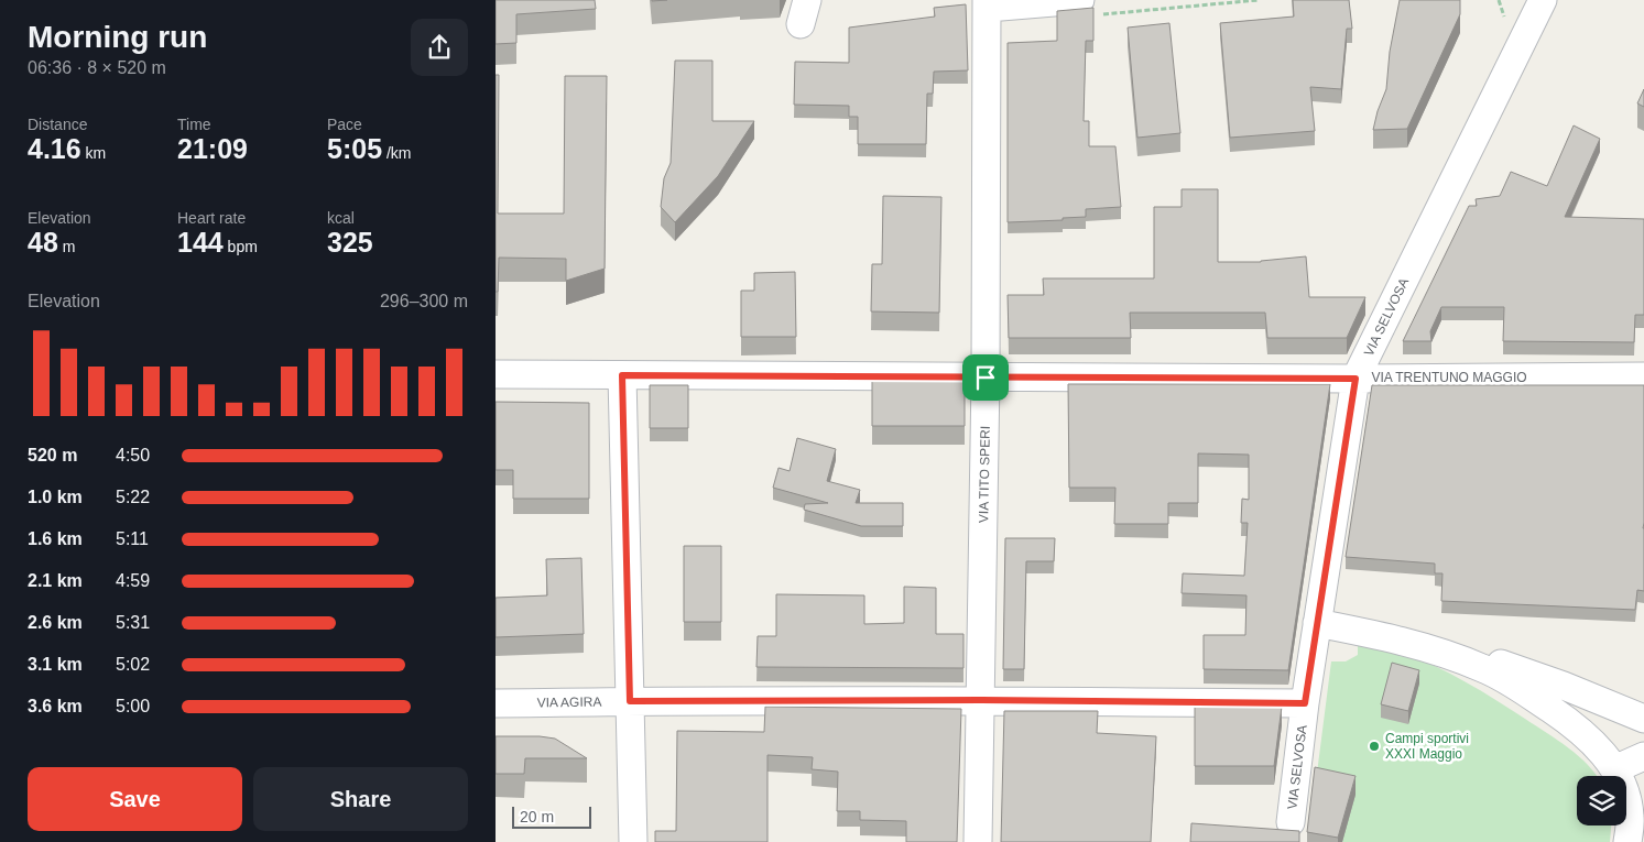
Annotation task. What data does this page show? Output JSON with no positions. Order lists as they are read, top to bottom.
{
  "streets": {
    "street": [
      "VIA SELVOSA",
      "VIA TRENTUNO MAGGIO",
      "VIA TITO SPERI",
      "VIA AGIRA"
    ]
  },
  "crossings": [
    ["VIA SELVOSA", "VIA TRENTUNO MAGGIO"],
    ["VIA SELVOSA", "VIA AGIRA"],
    ["VIA TRENTUNO MAGGIO", "VIA TITO SPERI"],
    ["VIA TITO SPERI", "VIA AGIRA"]
  ],
  "places": ["Campi sportivi XXXI Maggio"],
  "scale_bar": "20 m",
  "page": {
    "heading": ["Morning run", "06:36 · 8 × 520 m"],
    "stats": [
      ["Distance", "4.16 km"],
      ["Time", "21:09"],
      ["Pace", "5:05 /km"],
      ["Elevation", "48 m"],
      ["Heart rate", "144 bpm"],
      ["kcal", "325"]
    ],
    "chart": ["Elevation", "296–300 m"],
    "list": [
      {
        "name": "520 m",
        "note": "4:50"
      },
      {
        "name": "1.0 km",
        "note": "5:22"
      },
      {
        "name": "1.6 km",
        "note": "5:11"
      },
      {
        "name": "2.1 km",
        "note": "4:59"
      },
      {
        "name": "2.6 km",
        "note": "5:31"
      },
      {
        "name": "3.1 km",
        "note": "5:02"
      },
      {
        "name": "3.6 km",
        "note": "5:00"
      }
    ],
    "buttons": ["Save", "Share"],
    "scale": "20 m"
  }
}
